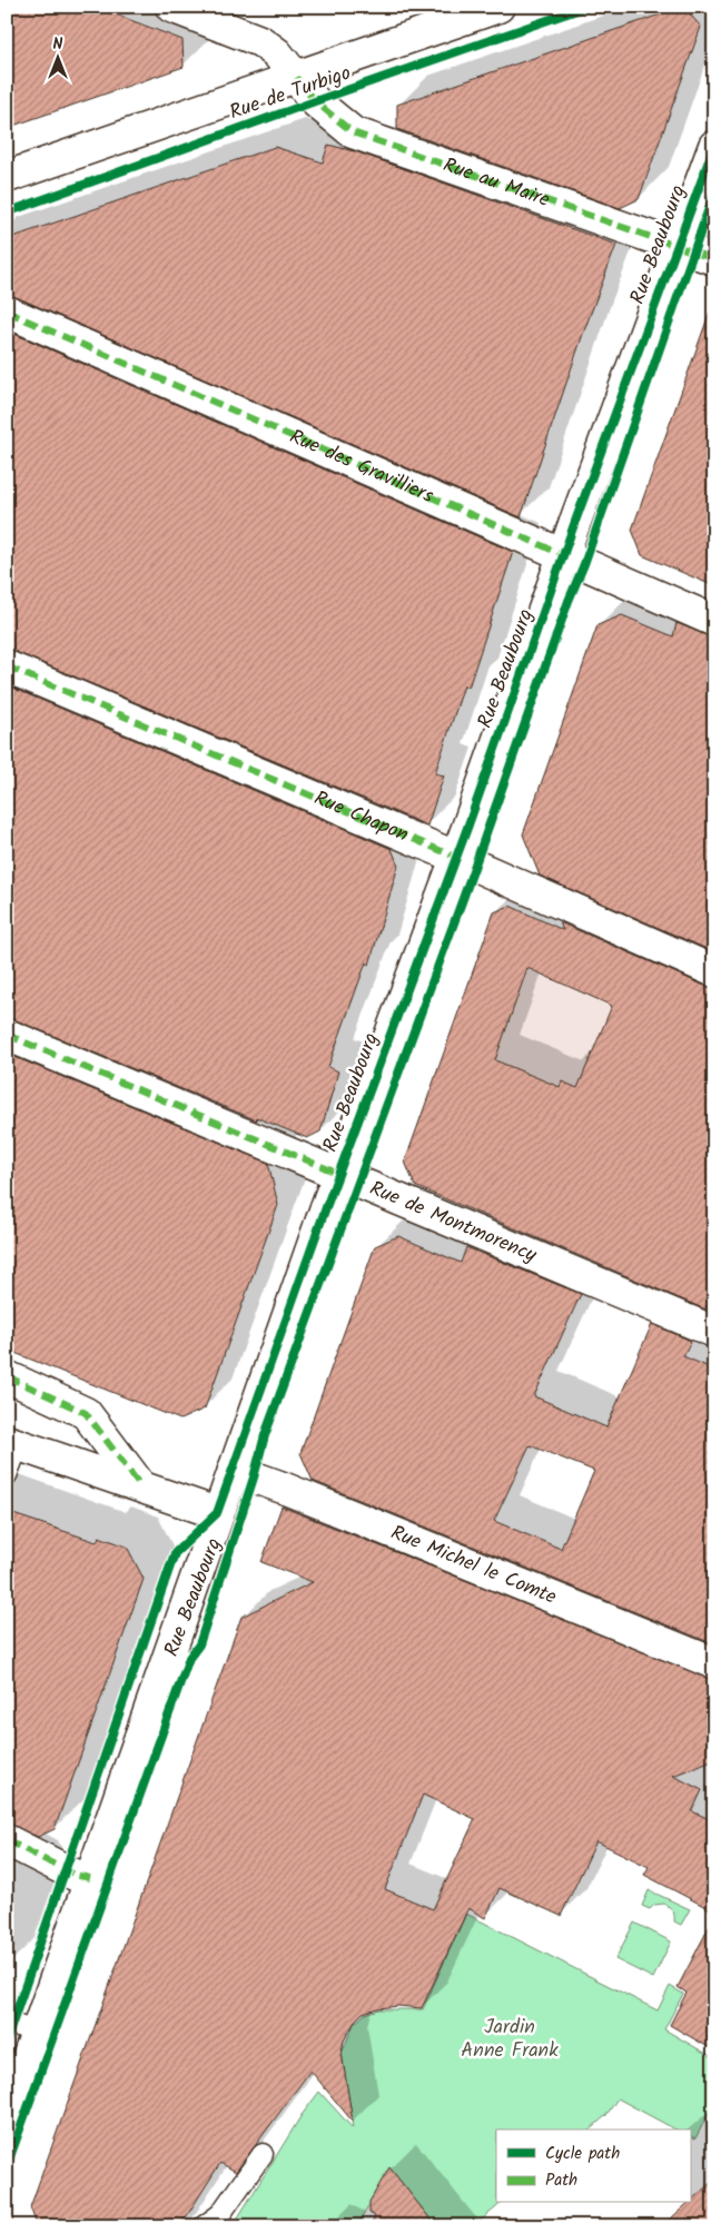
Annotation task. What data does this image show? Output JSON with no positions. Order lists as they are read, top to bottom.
{
  "streets": {
    "street": [
      "Rue de Turbigo",
      "Rue au Maire",
      "Rue Beaubourg",
      "Rue des Gravilliers",
      "Rue Chapon",
      "Rue de Montmorency",
      "Rue Michel le Comte"
    ]
  },
  "crossings": [
    ["Rue de Turbigo", "Rue au Maire"],
    ["Rue au Maire", "Rue Beaubourg"],
    ["Rue Beaubourg", "Rue des Gravilliers"],
    ["Rue Beaubourg", "Rue Chapon"],
    ["Rue Beaubourg", "Rue de Montmorency"],
    ["Rue Beaubourg", "Rue Michel le Comte"]
  ],
  "parks": ["Jardin Anne Frank"],
  "legend": ["Cycle path", "Path"],
  "north": "top"
}
